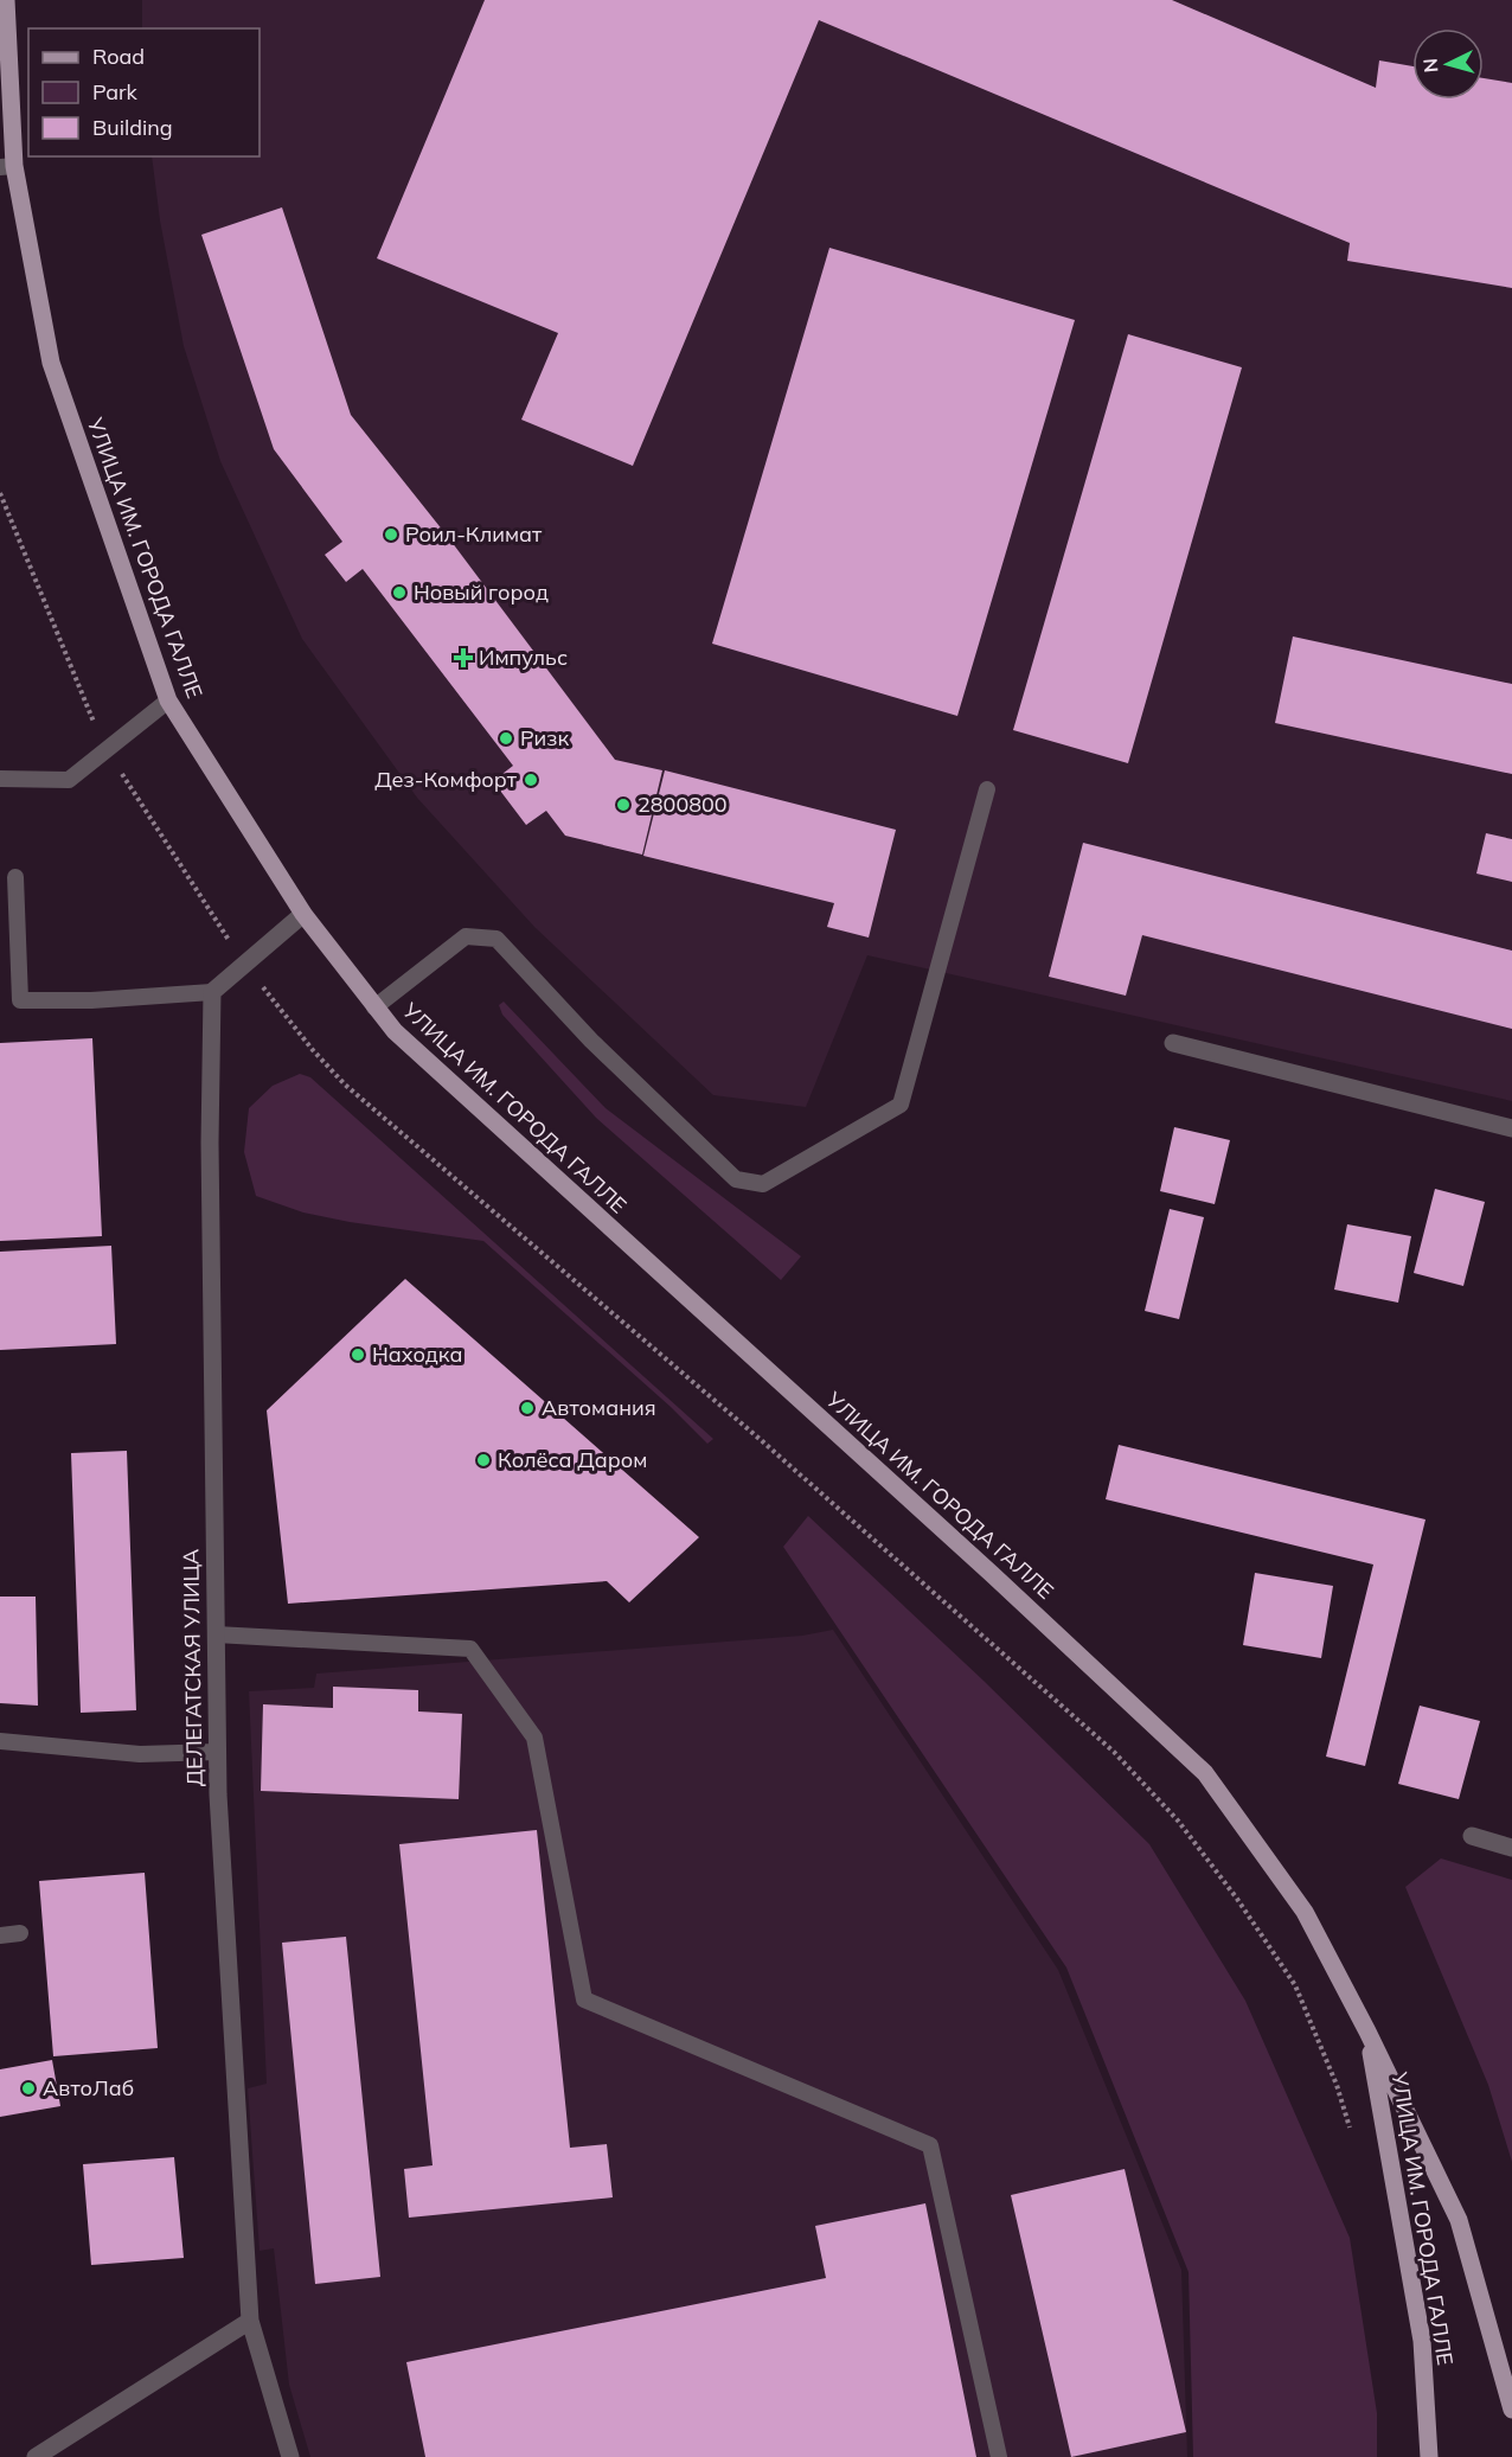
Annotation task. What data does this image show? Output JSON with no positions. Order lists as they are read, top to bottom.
{
  "streets": {
    "main road": ["УЛИЦА ИМ. ГОРОДА ГАЛЛЕ"],
    "street": ["ДЕЛЕГАТСКАЯ УЛИЦА"]
  },
  "places": {
    "other": [
      "Роил-Климат",
      "Новый город",
      "Ризк",
      "Дез‑Комфорт",
      "2800800",
      "Находка",
      "Автомания",
      "Колёса Даром",
      "АвтоЛаб"
    ],
    "health": ["Импульс"]
  },
  "legend": ["Road", "Park", "Building"],
  "north": "left"
}
